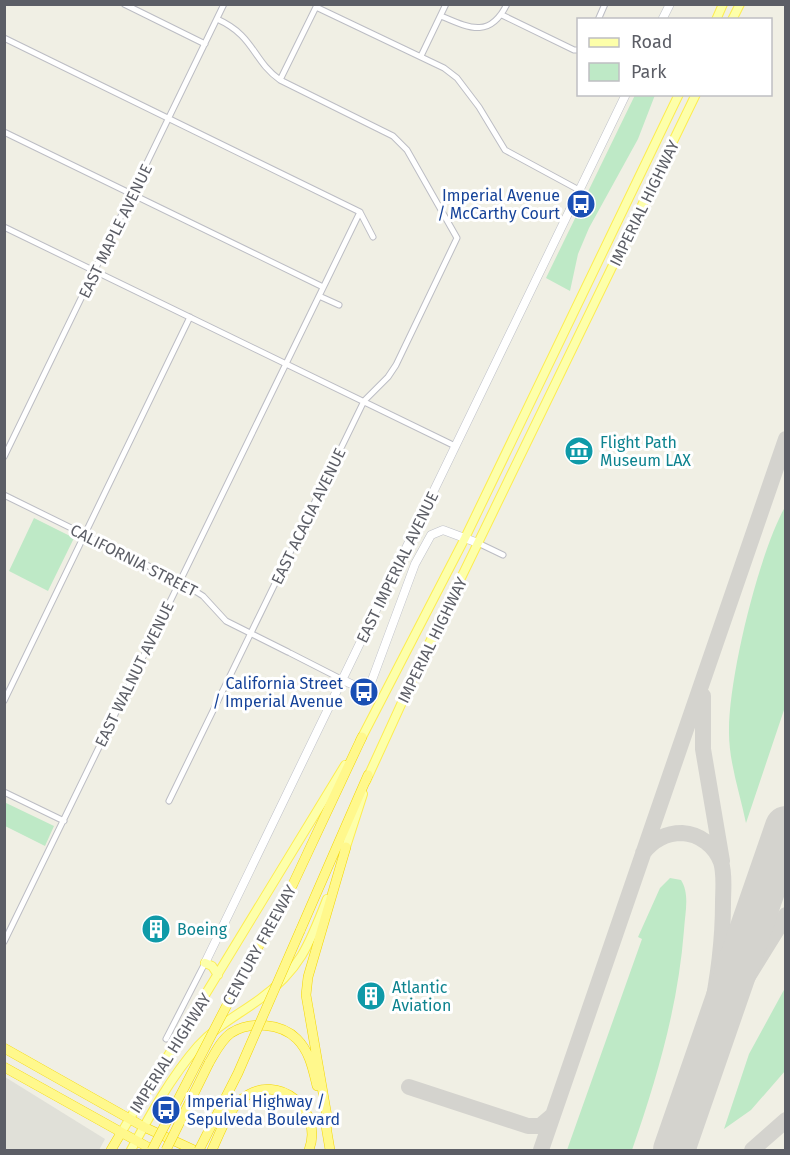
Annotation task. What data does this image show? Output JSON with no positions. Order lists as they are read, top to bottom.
{
  "streets": {
    "highway": ["IMPERIAL HIGHWAY", "CENTURY FREEWAY"],
    "street": [
      "EAST MAPLE AVENUE",
      "EAST ACACIA AVENUE",
      "CALIFORNIA STREET",
      "EAST IMPERIAL AVENUE",
      "EAST WALNUT AVENUE"
    ]
  },
  "crossings": [
    ["IMPERIAL HIGHWAY", "CALIFORNIA STREET"],
    ["IMPERIAL HIGHWAY", "CENTURY FREEWAY"],
    ["EAST ACACIA AVENUE", "CALIFORNIA STREET"],
    ["CALIFORNIA STREET", "EAST IMPERIAL AVENUE"],
    ["CALIFORNIA STREET", "EAST WALNUT AVENUE"]
  ],
  "places": {
    "bus stop": ["Imperial Avenue / McCarthy Court", "California Street / Imperial Avenue", "Imperial Highway / Sepulveda Boulevard"],
    "museum": ["Flight Path Museum LAX"],
    "building": ["Boeing", "Atlantic Aviation"]
  },
  "legend": ["Road", "Park"]
}
